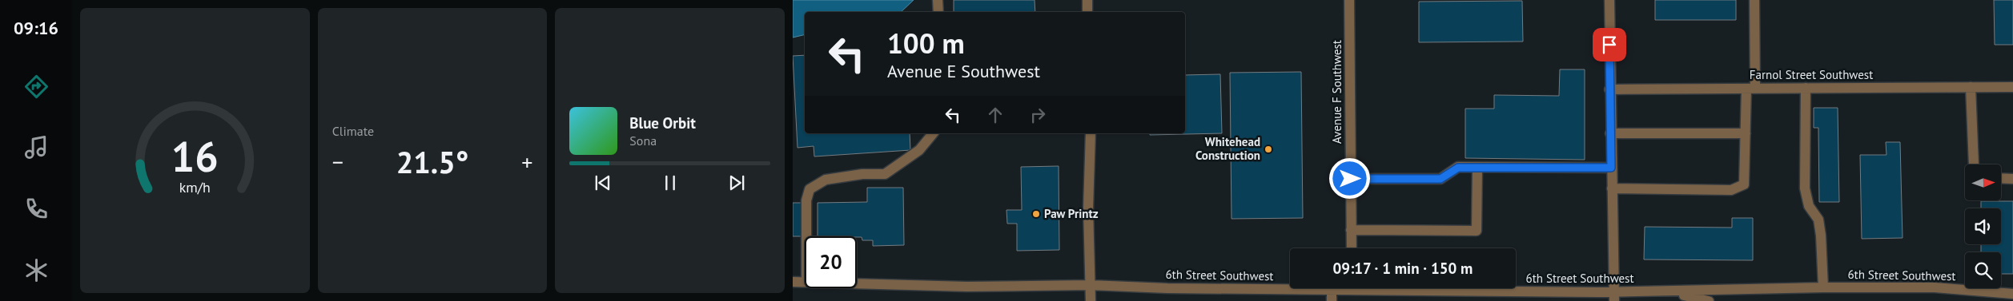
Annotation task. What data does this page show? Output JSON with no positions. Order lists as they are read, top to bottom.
{
  "streets": {
    "street": ["Farnol Street Southwest", "Avenue F Southwest", "6th Street Southwest"]
  },
  "places": ["Whitehead Construction", "Paw Printz"],
  "north": "right",
  "page": {
    "tabs": "09:16",
    "tile": "Climate",
    "turn": ["100 m", "Avenue E Southwest"],
    "song": ["Blue Orbit", "Sona"],
    "heat": ["−", "21.5°", "+"],
    "limit": "20",
    "trip": "09:17 · 1 min · 150 m",
    "gauge": ["16", "km/h"]
  }
}
